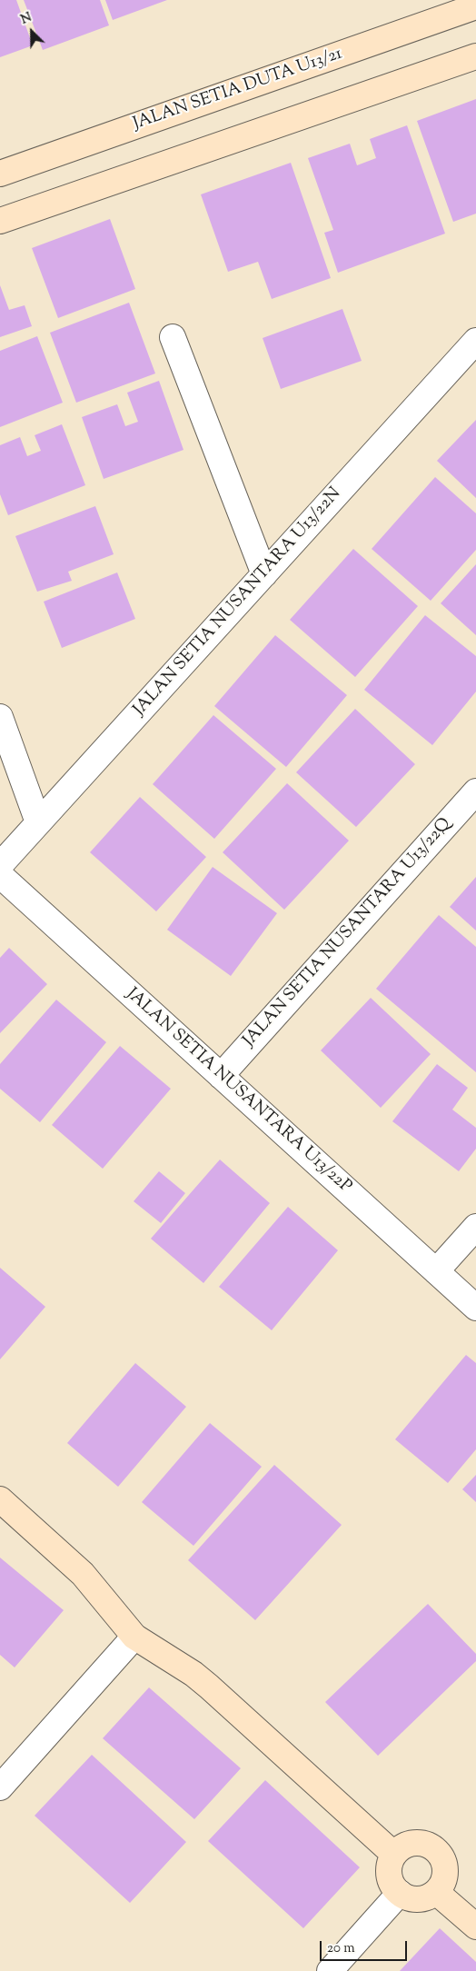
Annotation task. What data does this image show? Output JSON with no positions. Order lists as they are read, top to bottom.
{
  "streets": {
    "main road": ["JALAN SETIA DUTA U13/21"],
    "street": ["JALAN SETIA NUSANTARA U13/22N", "JALAN SETIA NUSANTARA U13/22Q", "JALAN SETIA NUSANTARA U13/22P"]
  },
  "crossings": [
    ["JALAN SETIA NUSANTARA U13/22Q", "JALAN SETIA NUSANTARA U13/22P"]
  ],
  "scale_bar": "20 m",
  "north": "top left"
}
